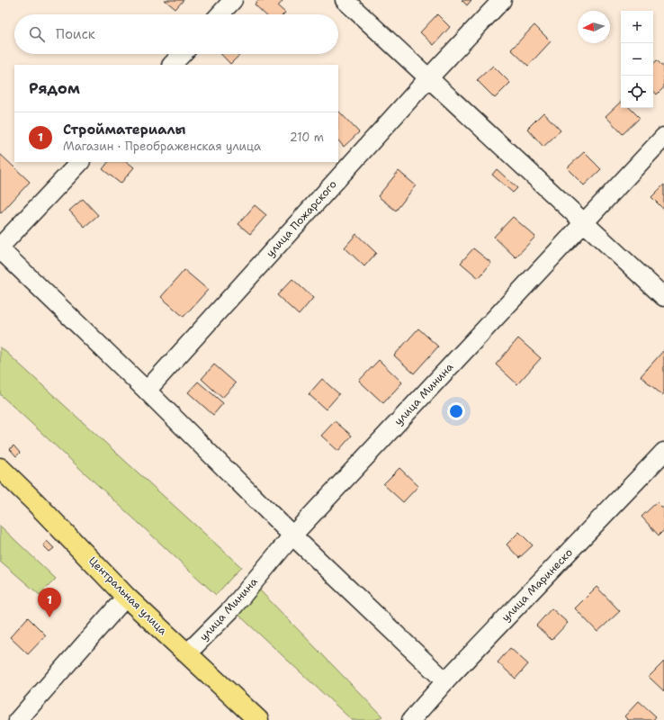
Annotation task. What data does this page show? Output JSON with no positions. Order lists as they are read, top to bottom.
{
  "streets": {
    "main road": ["Центральная улица"],
    "street": ["улица Пожарского", "улица Минина", "улица Маринеско"]
  },
  "crossings": [
    ["улица Минина", "Центральная улица"]
  ],
  "north": "left",
  "page": {
    "map_buttons": ["+", "−"],
    "search": "Поиск",
    "heading": "Рядом",
    "list": [
      {
        "mark": "1",
        "name": "Стройматериалы",
        "note": "Магазин · Преображенская улица",
        "value": "210 m"
      }
    ],
    "pins": "1"
  }
}
